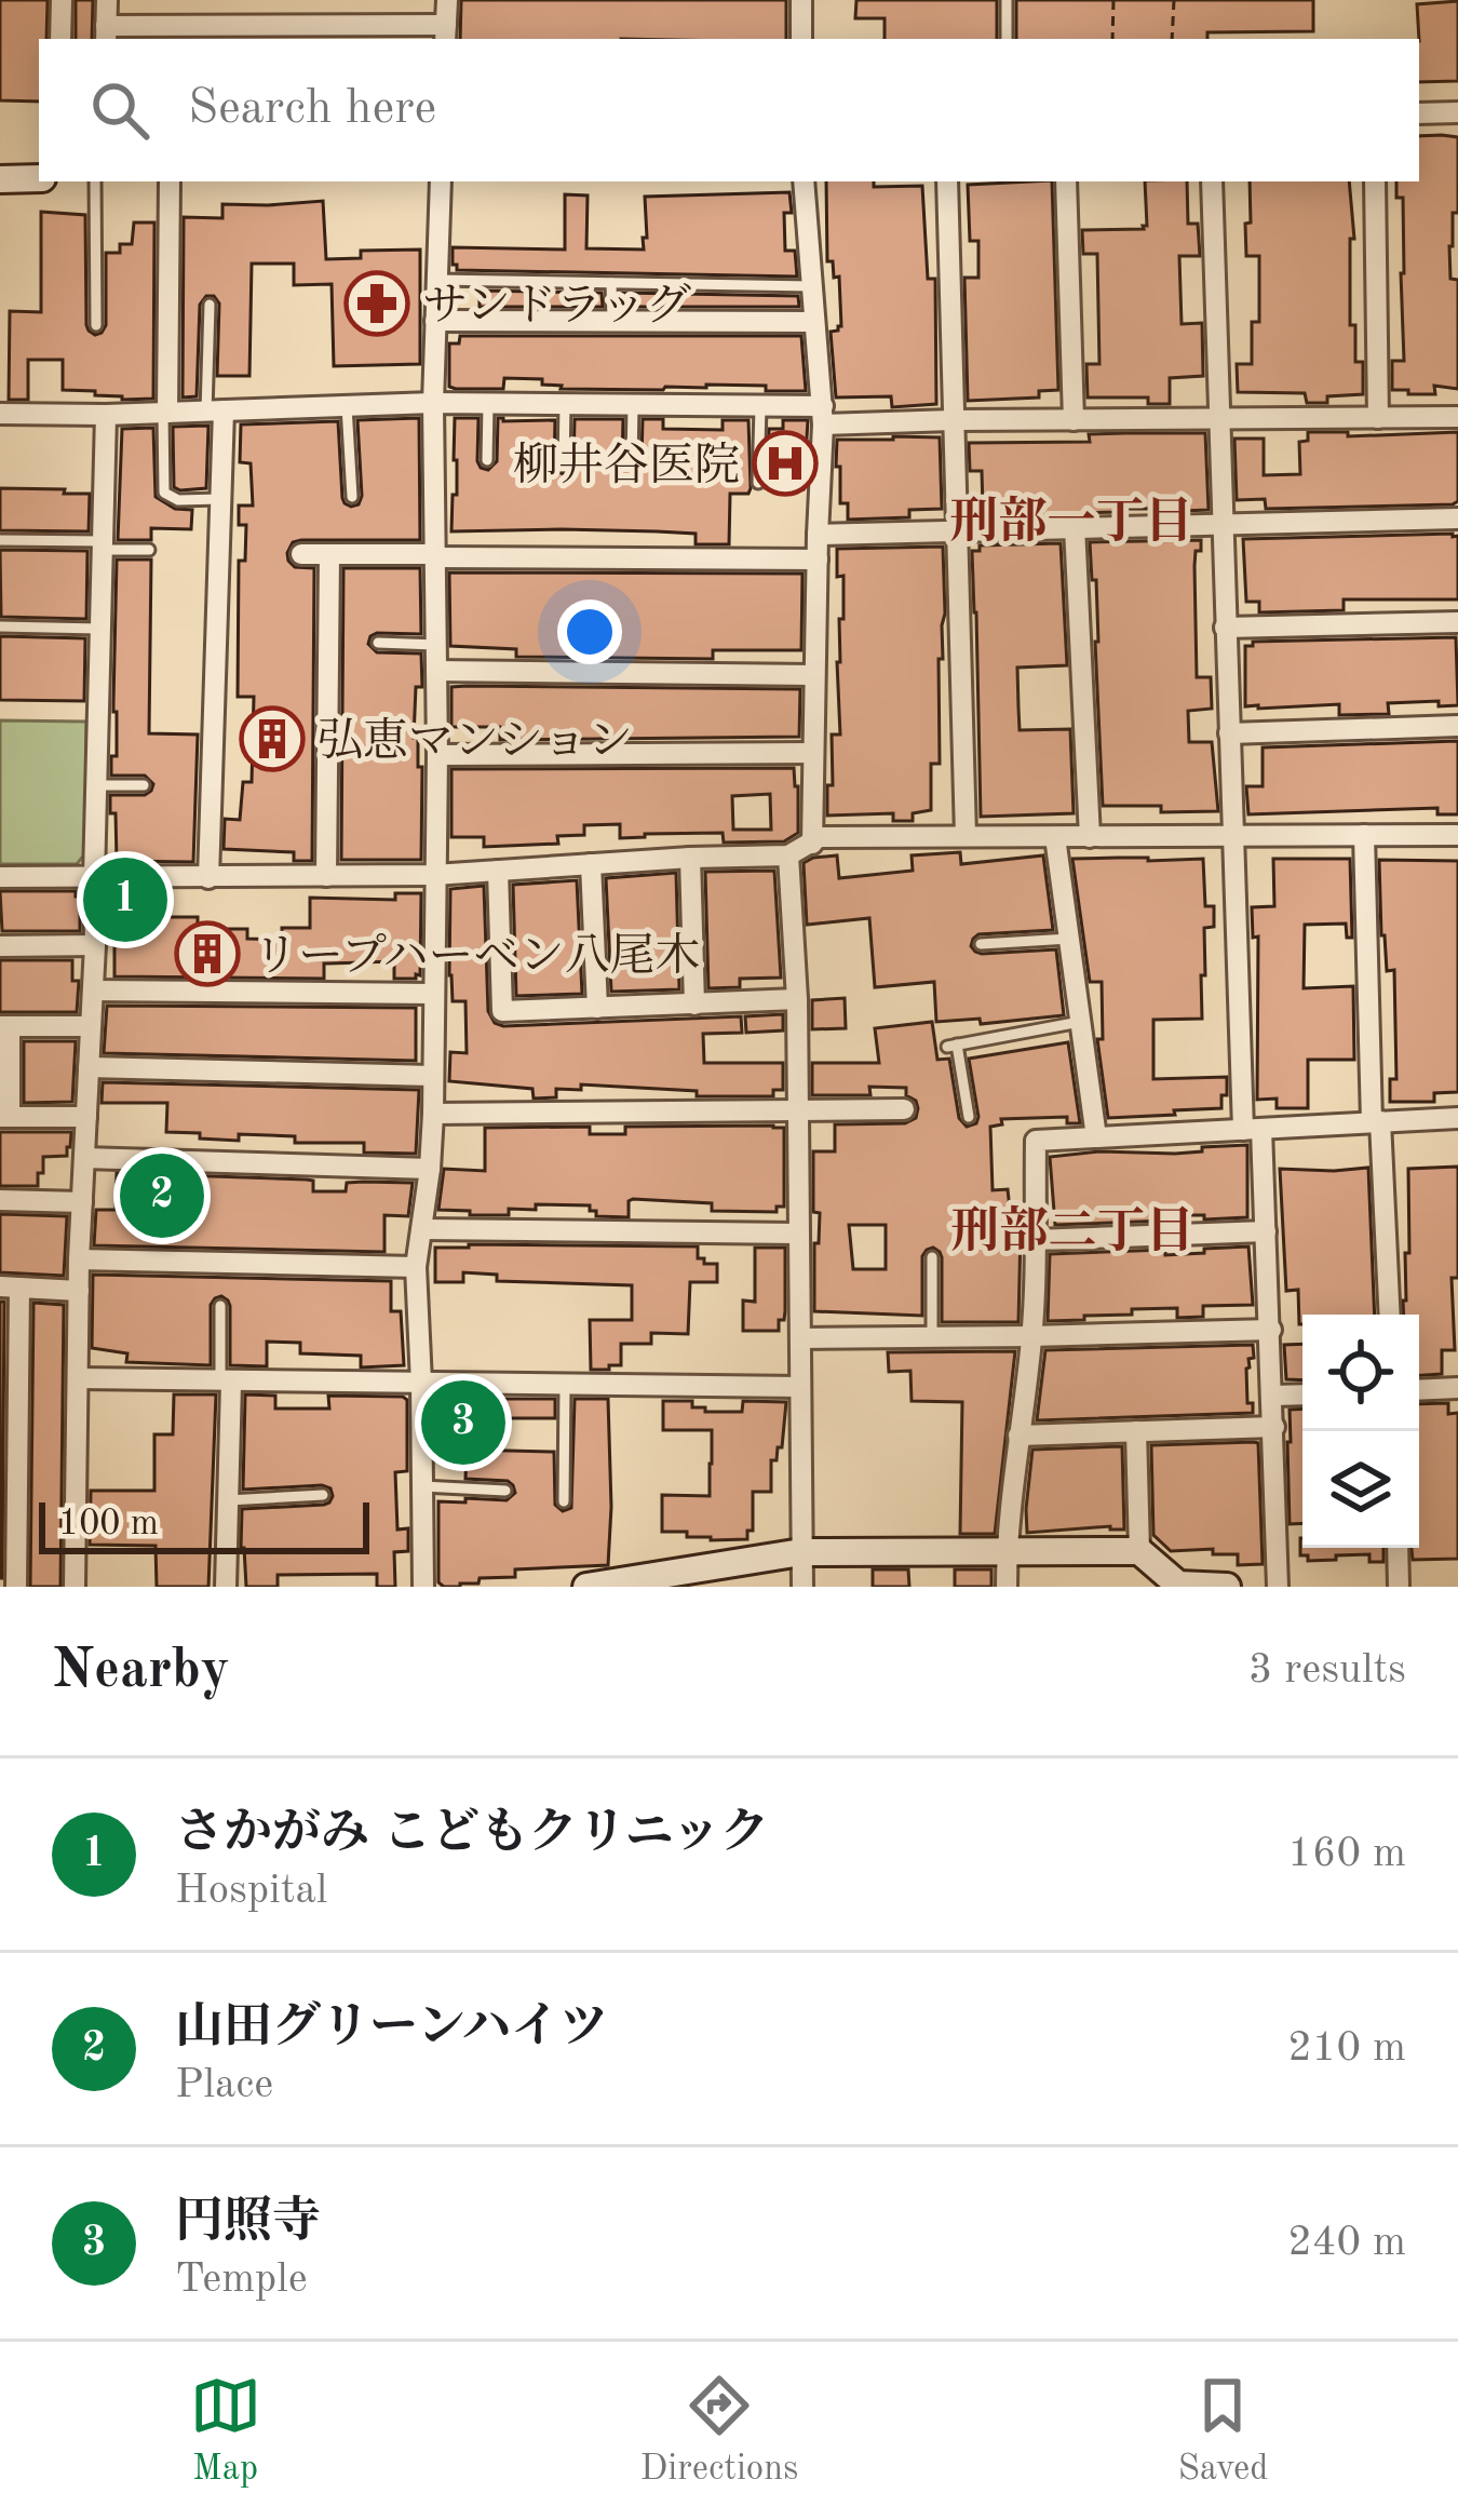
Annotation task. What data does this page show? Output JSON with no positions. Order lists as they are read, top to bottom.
{
  "districts": ["刑部一丁目", "刑部二丁目"],
  "places": {
    "pharmacy": ["サンドラッグ"],
    "hospital": ["柳井谷医院"],
    "building": ["弘恵マンション", "リープハーベン八尾木"]
  },
  "scale_bar": "100 m",
  "page": {
    "search": "Search here",
    "pins": ["1", "2", "3"],
    "scale": "100 m",
    "heading": ["Nearby", "3 results"],
    "list": [
      {
        "mark": "1",
        "name": "さかがみ こどもクリニック",
        "note": "Hospital",
        "value": "160 m"
      },
      {
        "mark": "2",
        "name": "山田グリーンハイツ",
        "note": "Place",
        "value": "210 m"
      },
      {
        "mark": "3",
        "name": "円照寺",
        "note": "Temple",
        "value": "240 m"
      }
    ],
    "nav": ["Map", "Directions", "Saved"]
  }
}
